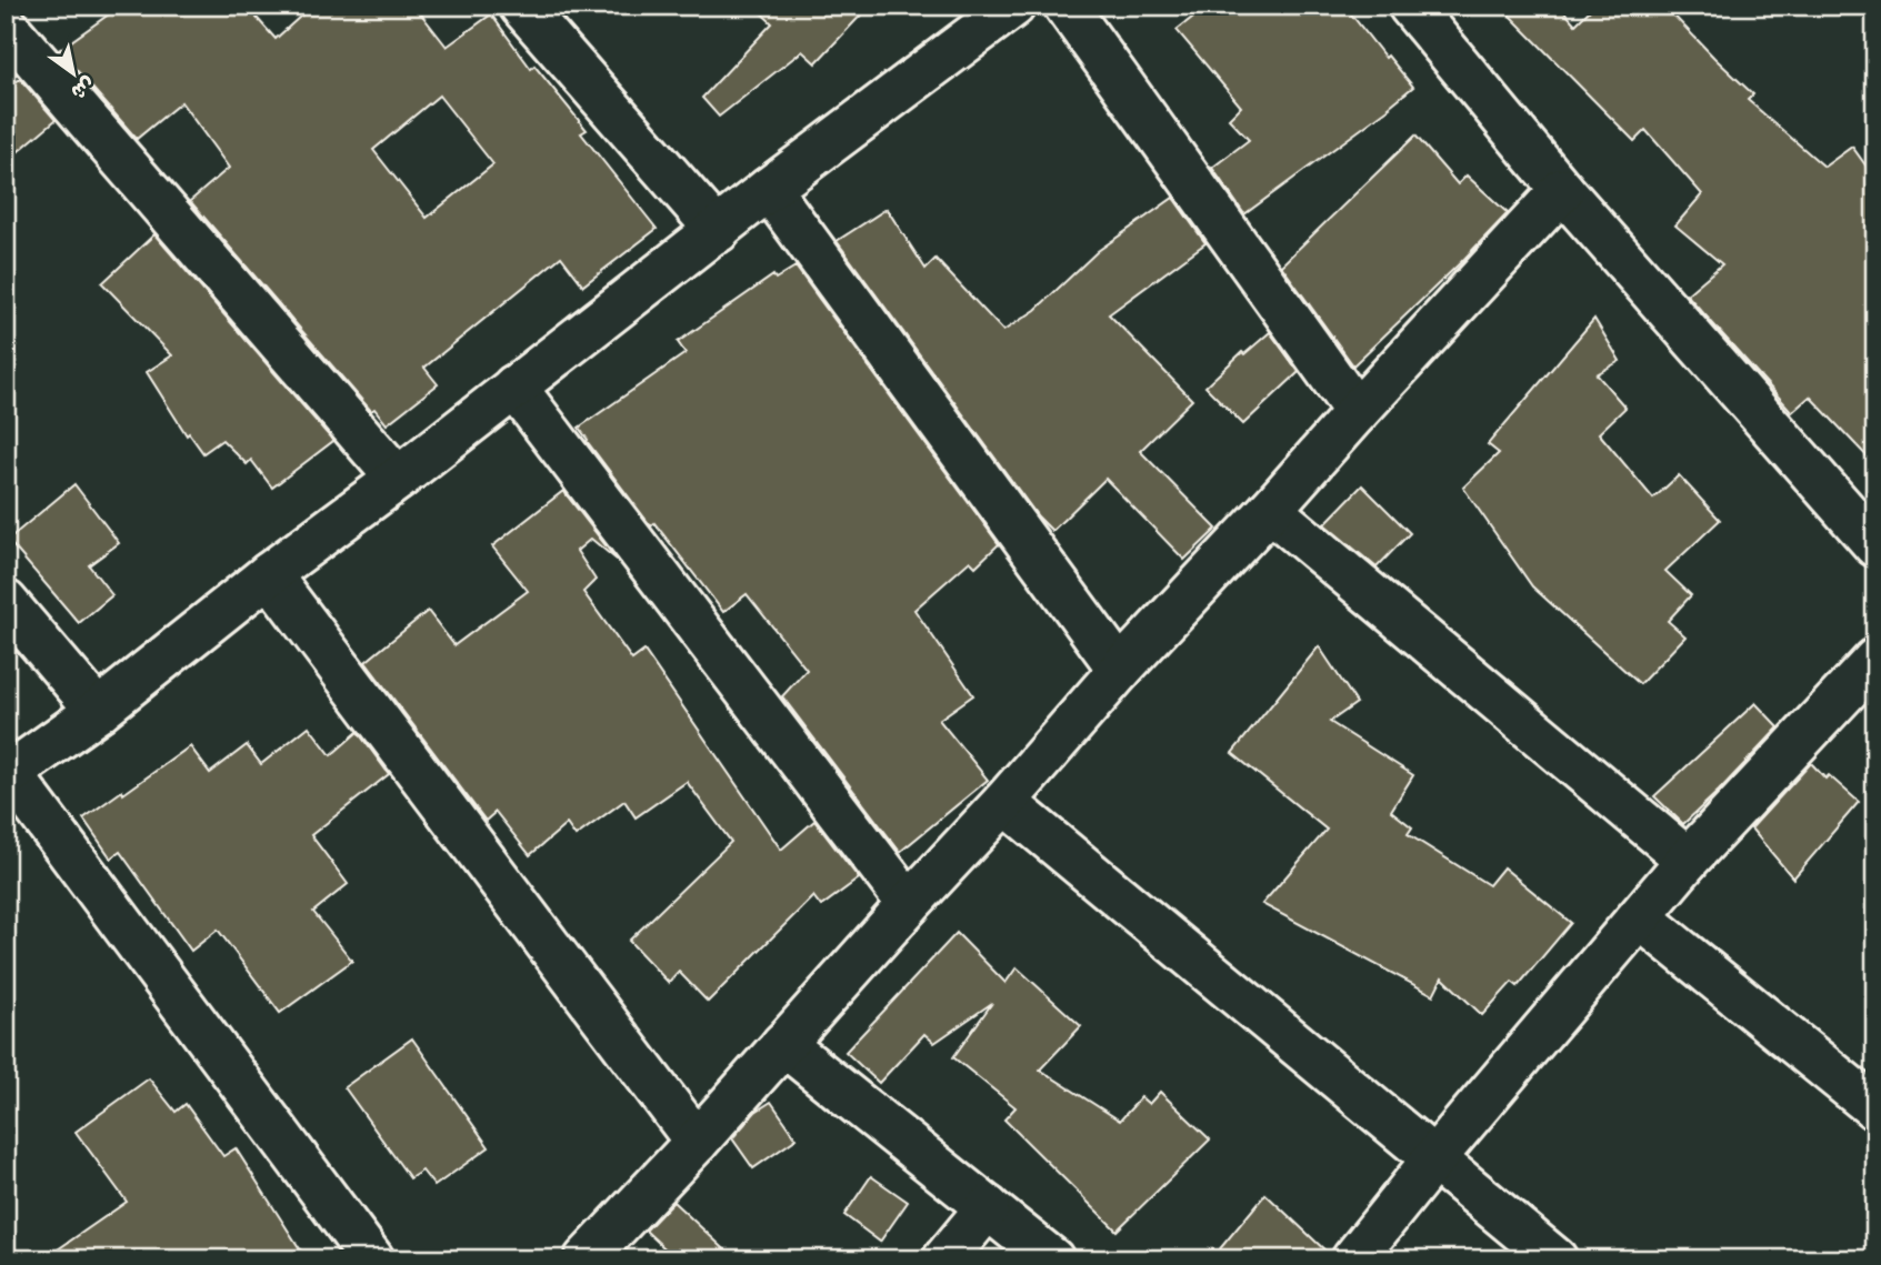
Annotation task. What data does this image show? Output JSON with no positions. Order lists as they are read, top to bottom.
{
  "north": "bottom right"
}
